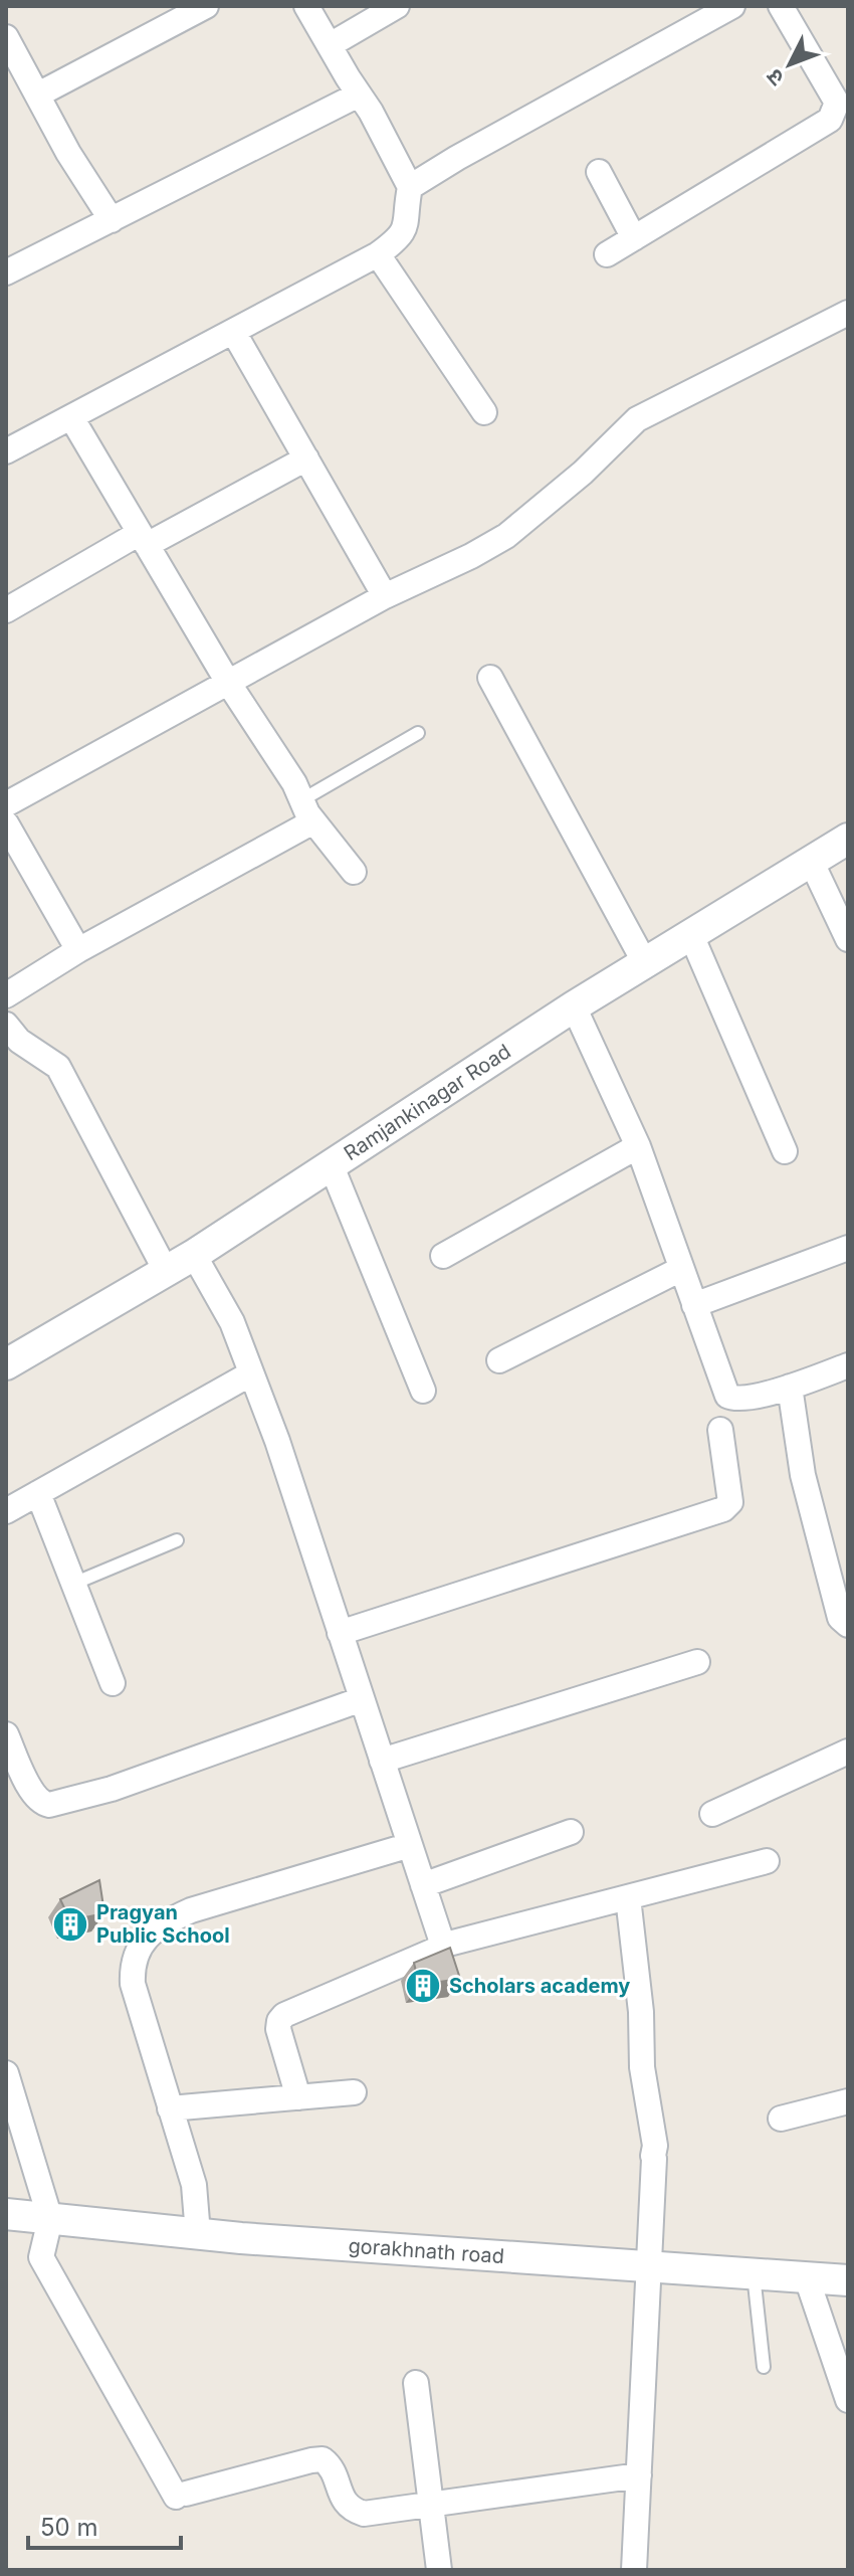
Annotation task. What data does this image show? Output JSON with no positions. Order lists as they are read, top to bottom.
{
  "streets": {
    "street": ["Ramjankinagar Road", "gorakhnath road"]
  },
  "places": {
    "building": ["Pragyan Public School", "Scholars academy"]
  },
  "scale_bar": "50 m",
  "north": "bottom left"
}
